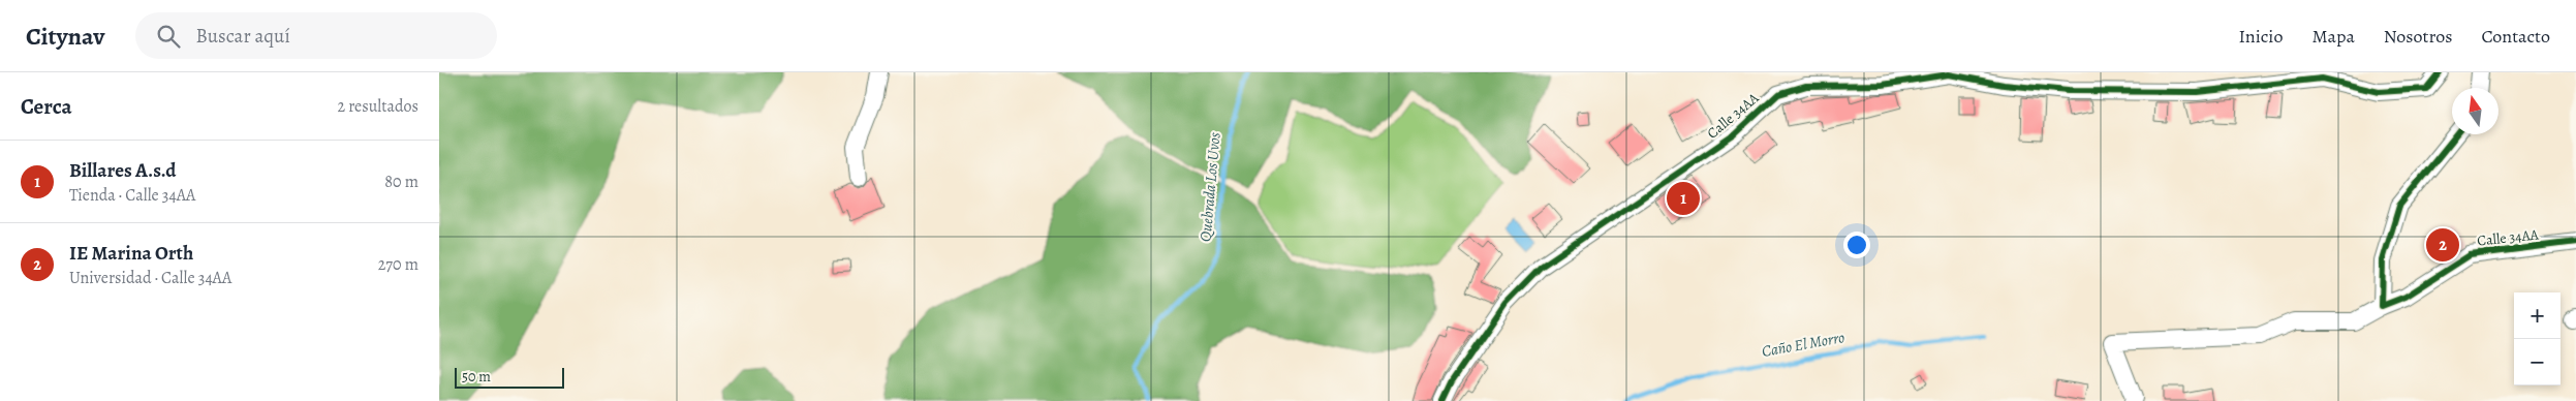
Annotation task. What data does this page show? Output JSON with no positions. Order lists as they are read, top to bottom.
{
  "streets": {
    "street": ["Calle 34AA"]
  },
  "water": ["Quebrada Los Uvos", "Caño El Morro"],
  "scale_bar": "50 m",
  "north": "top",
  "page": {
    "header": "Citynav",
    "search": "Buscar aquí",
    "nav": [
      "Inicio",
      "Mapa",
      "Nosotros",
      "Contacto"
    ],
    "heading": ["Cerca", "2 resultados"],
    "list": [
      {
        "mark": "1",
        "name": "Billares A.s.d",
        "note": "Tienda · Calle 34AA",
        "value": "80 m"
      },
      {
        "mark": "2",
        "name": "IE Marina Orth",
        "note": "Universidad · Calle 34AA",
        "value": "270 m"
      }
    ],
    "pins": ["1", "2"],
    "map_buttons": ["+", "−"],
    "scale": "50 m"
  }
}
